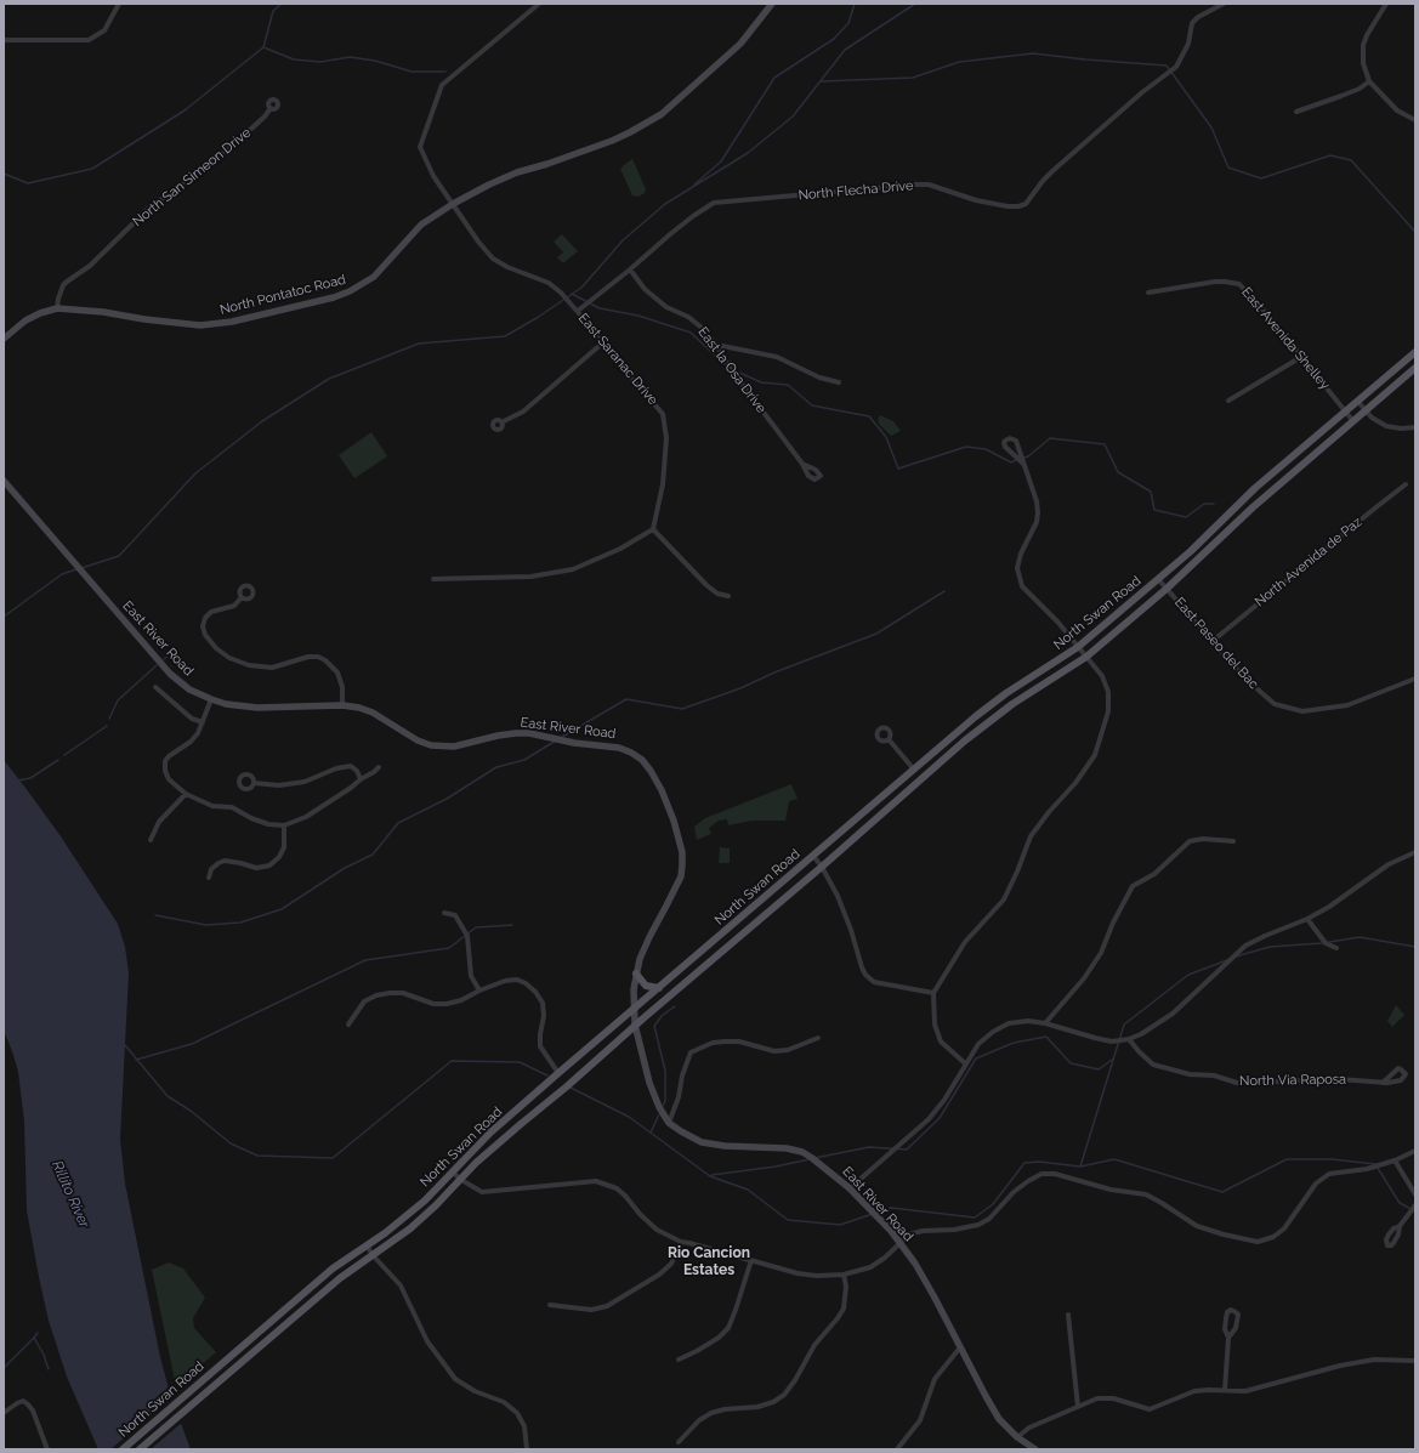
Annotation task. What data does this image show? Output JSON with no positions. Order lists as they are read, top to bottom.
{
  "streets": {
    "main road": ["North Swan Road"],
    "street": [
      "North San Simeon Drive",
      "North Flecha Drive",
      "North Pontatoc Road",
      "East Avenida Shelley",
      "East Saranac Drive",
      "East la Osa Drive",
      "North Avenida de Paz",
      "East River Road",
      "East Paseo del Bac",
      "North Via Raposa"
    ]
  },
  "crossings": [
    ["North San Simeon Drive", "North Pontatoc Road"],
    ["North Flecha Drive", "East Saranac Drive"],
    ["North Flecha Drive", "East la Osa Drive"],
    ["North Pontatoc Road", "East Saranac Drive"],
    ["East Avenida Shelley", "North Swan Road"],
    ["North Avenida de Paz", "East Paseo del Bac"],
    ["North Swan Road", "East River Road"],
    ["North Swan Road", "East Paseo del Bac"]
  ],
  "districts": ["Rio Cancion Estates"],
  "water": ["Rillito River"]
}
